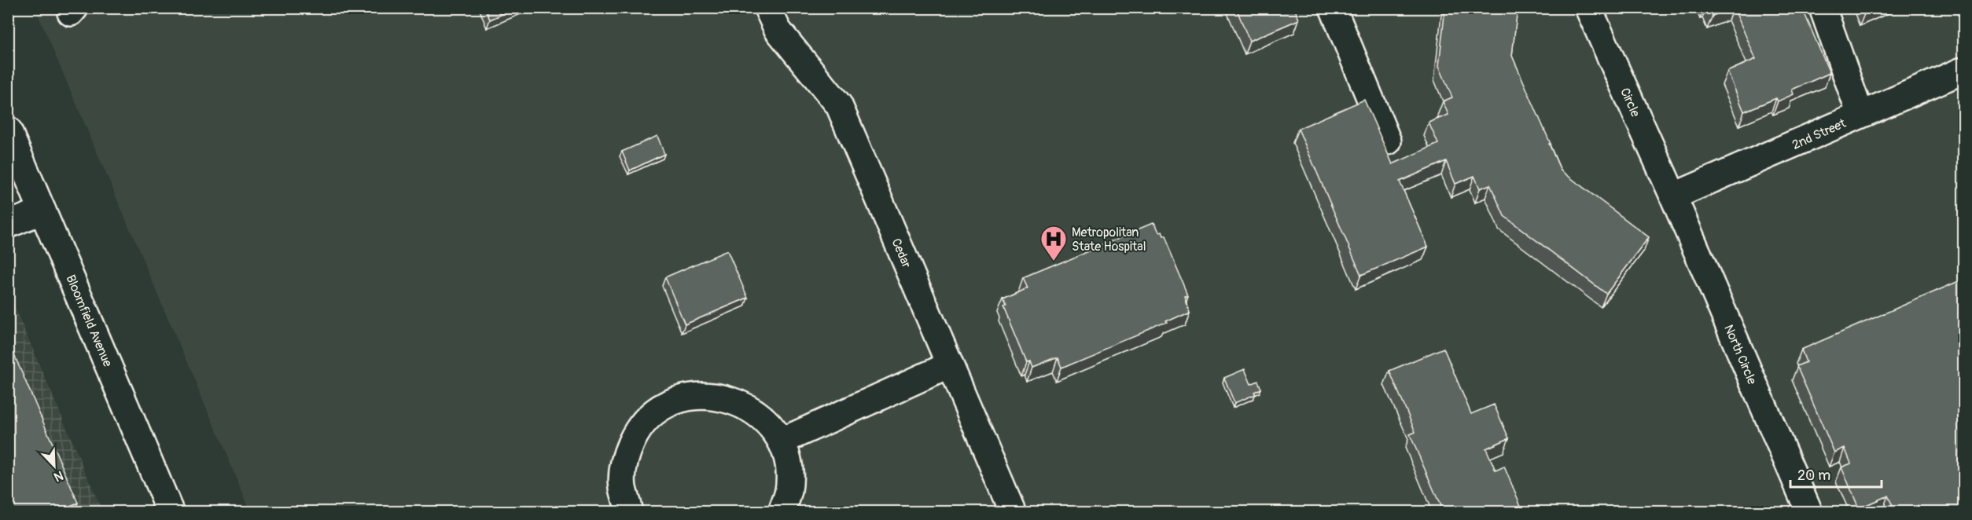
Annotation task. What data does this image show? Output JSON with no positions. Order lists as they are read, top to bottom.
{
  "streets": {
    "street": [
      "Circle",
      "2nd Street",
      "Cedar",
      "Bloomfield Avenue",
      "North Circle"
    ]
  },
  "crossings": [
    ["Circle", "2nd Street"],
    ["Circle", "North Circle"],
    ["2nd Street", "North Circle"]
  ],
  "places": {
    "hospital": ["Metropolitan State Hospital"]
  },
  "scale_bar": "20 m",
  "north": "bottom right"
}
